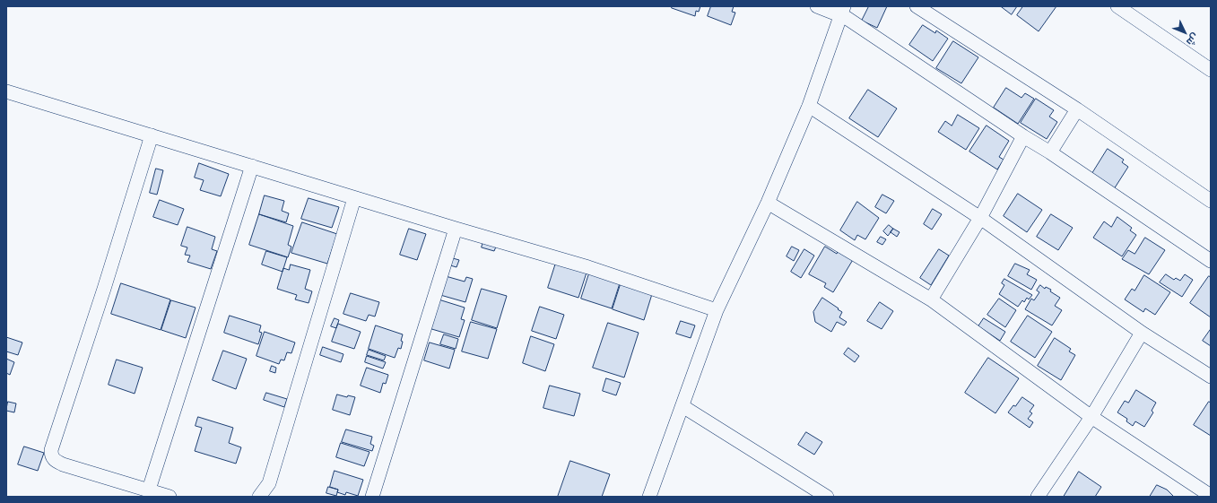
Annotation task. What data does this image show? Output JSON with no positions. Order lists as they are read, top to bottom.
{
  "north": "bottom right"
}
